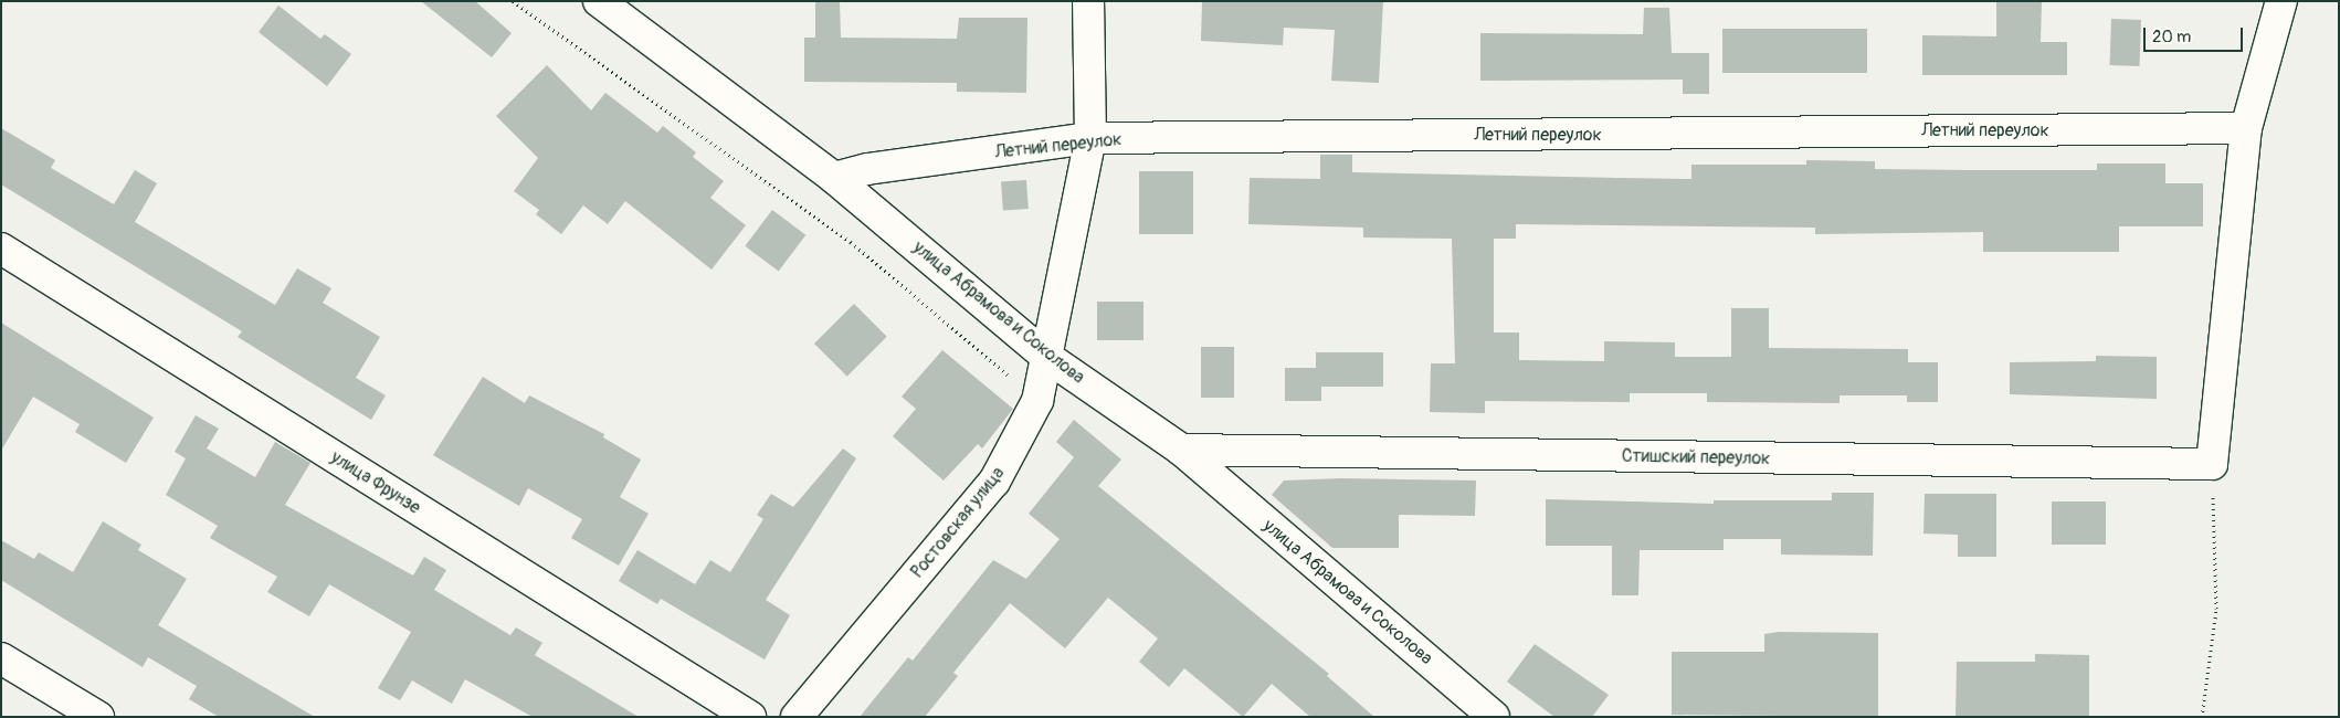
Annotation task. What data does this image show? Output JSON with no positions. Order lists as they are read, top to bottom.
{
  "streets": {
    "street": [
      "Летний переулок",
      "улица Абрамова и Соколова",
      "Стишский переулок",
      "улица Фрунзе",
      "Ростовская улица"
    ]
  },
  "crossings": [
    ["Летний переулок", "улица Абрамова и Соколова"],
    ["Летний переулок", "Ростовская улица"],
    ["улица Абрамова и Соколова", "Стишский переулок"],
    ["улица Абрамова и Соколова", "Ростовская улица"]
  ],
  "scale_bar": "20 m"
}
